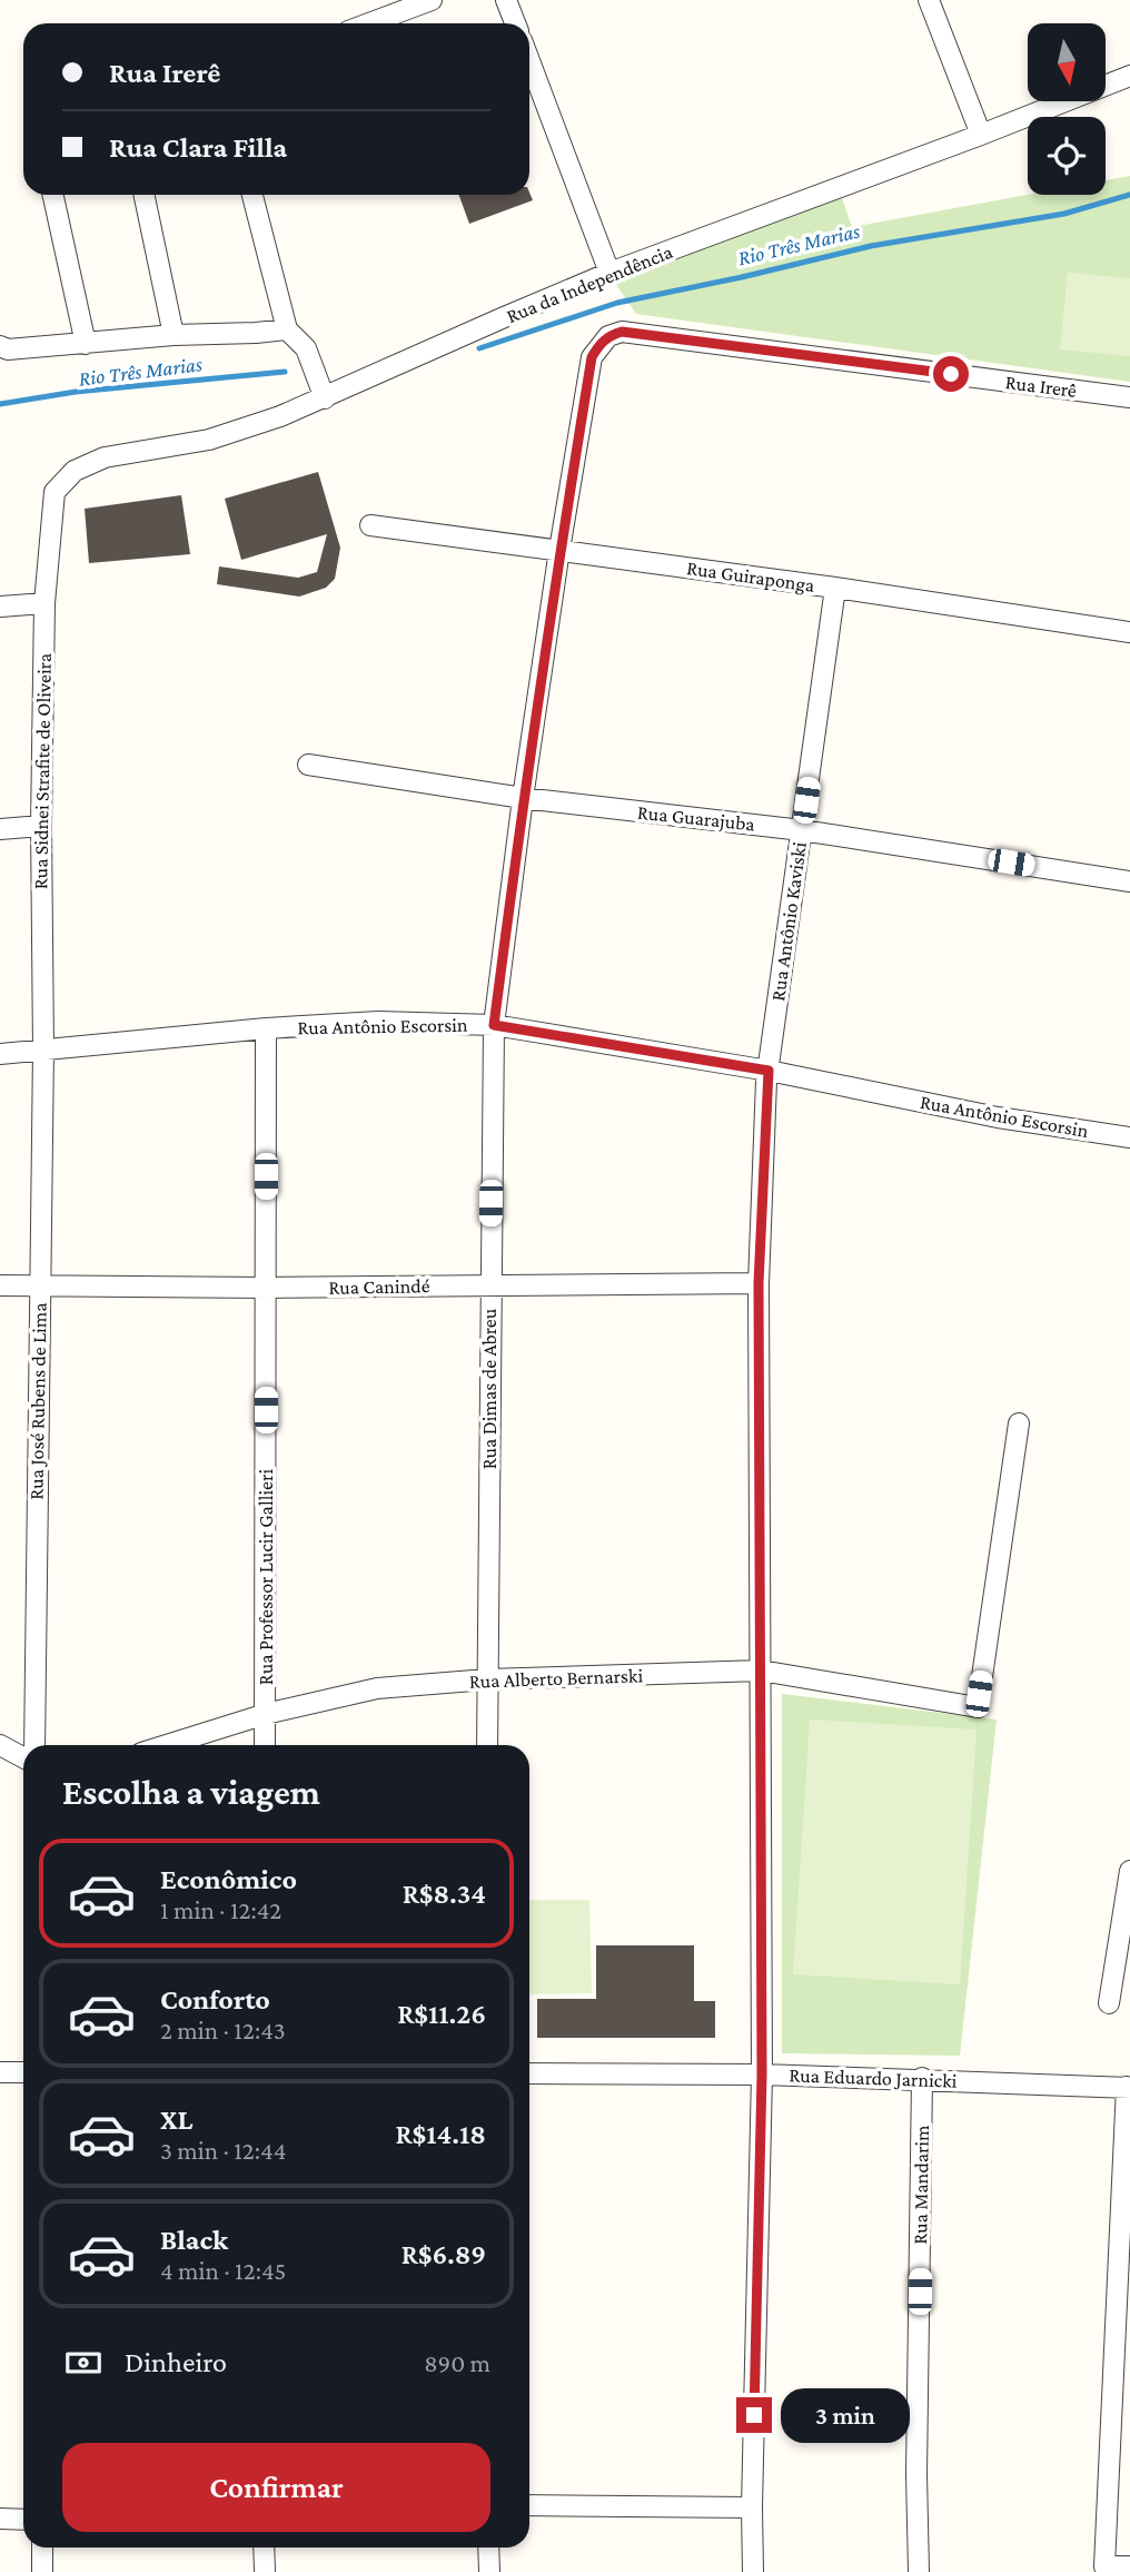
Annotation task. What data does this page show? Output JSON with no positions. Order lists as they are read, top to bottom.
{
  "streets": {
    "street": [
      "Rua da Independência",
      "Rua Irerê",
      "Rua Guiraponga",
      "Rua Sidnei Strafite de Oliveira",
      "Rua Guarajuba",
      "Rua Antônio Kaviski",
      "Rua Antônio Escorsin",
      "Rua Canindé",
      "Rua Dimas de Abreu",
      "Rua José Rubens de Lima",
      "Rua Professor Lucir Gallieri",
      "Rua Alberto Bernarski",
      "Rua Eduardo Jarnicki",
      "Rua Mandarim"
    ]
  },
  "crossings": [
    ["Rua da Independência", "Rua Sidnei Strafite de Oliveira"],
    ["Rua Irerê", "Rua Dimas de Abreu"],
    ["Rua Guiraponga", "Rua Antônio Kaviski"],
    ["Rua Guiraponga", "Rua Dimas de Abreu"],
    ["Rua Sidnei Strafite de Oliveira", "Rua Antônio Escorsin"],
    ["Rua Sidnei Strafite de Oliveira", "Rua José Rubens de Lima"],
    ["Rua Guarajuba", "Rua Antônio Kaviski"],
    ["Rua Guarajuba", "Rua Dimas de Abreu"],
    ["Rua Antônio Kaviski", "Rua Antônio Escorsin"],
    ["Rua Antônio Kaviski", "Rua Canindé"],
    ["Rua Antônio Kaviski", "Rua Alberto Bernarski"],
    ["Rua Antônio Kaviski", "Rua Eduardo Jarnicki"],
    ["Rua Antônio Escorsin", "Rua Dimas de Abreu"],
    ["Rua Antônio Escorsin", "Rua José Rubens de Lima"],
    ["Rua Antônio Escorsin", "Rua Professor Lucir Gallieri"],
    ["Rua Canindé", "Rua Dimas de Abreu"],
    ["Rua Canindé", "Rua José Rubens de Lima"],
    ["Rua Canindé", "Rua Professor Lucir Gallieri"],
    ["Rua Dimas de Abreu", "Rua Alberto Bernarski"],
    ["Rua Professor Lucir Gallieri", "Rua Alberto Bernarski"],
    ["Rua Eduardo Jarnicki", "Rua Mandarim"]
  ],
  "water": ["Rio Três Marias"],
  "north": "bottom",
  "page": {
    "banner": ["Rua Irerê", "Rua Clara Filla"],
    "heading": "Escolha a viagem",
    "list": [
      {
        "name": "Econômico",
        "note": "1 min · 12:42",
        "value": "R$8.34"
      },
      {
        "name": "Conforto",
        "note": "2 min · 12:43",
        "value": "R$11.26"
      },
      {
        "name": "XL",
        "note": "3 min · 12:44",
        "value": "R$14.18"
      },
      {
        "name": "Black",
        "note": "4 min · 12:45",
        "value": "R$6.89"
      }
    ],
    "pay": ["Dinheiro", "890 m"],
    "bubble": "3 min",
    "buttons": "Confirmar"
  }
}
